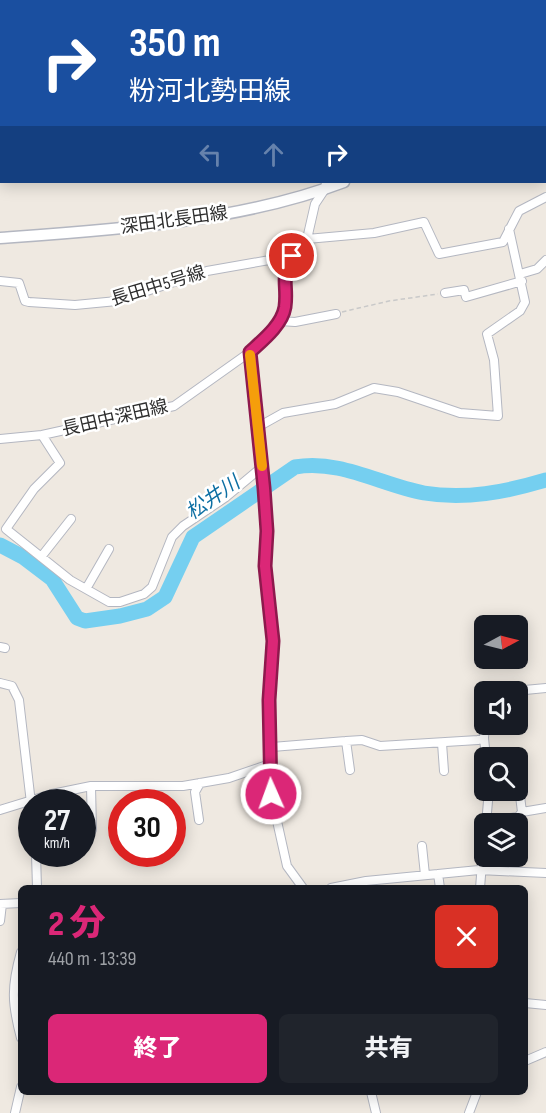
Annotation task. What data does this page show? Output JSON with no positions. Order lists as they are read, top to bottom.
{
  "streets": {
    "street": ["深田北長田線", "長田中5号線", "長田中深田線"]
  },
  "water": ["松井川"],
  "north": "right",
  "page": {
    "turn": ["350 m", "粉河北勢田線"],
    "speed": "27 km/h",
    "limit": "30",
    "heading": ["2 分", "440 m · 13:39"],
    "buttons": ["終了", "共有"]
  }
}
